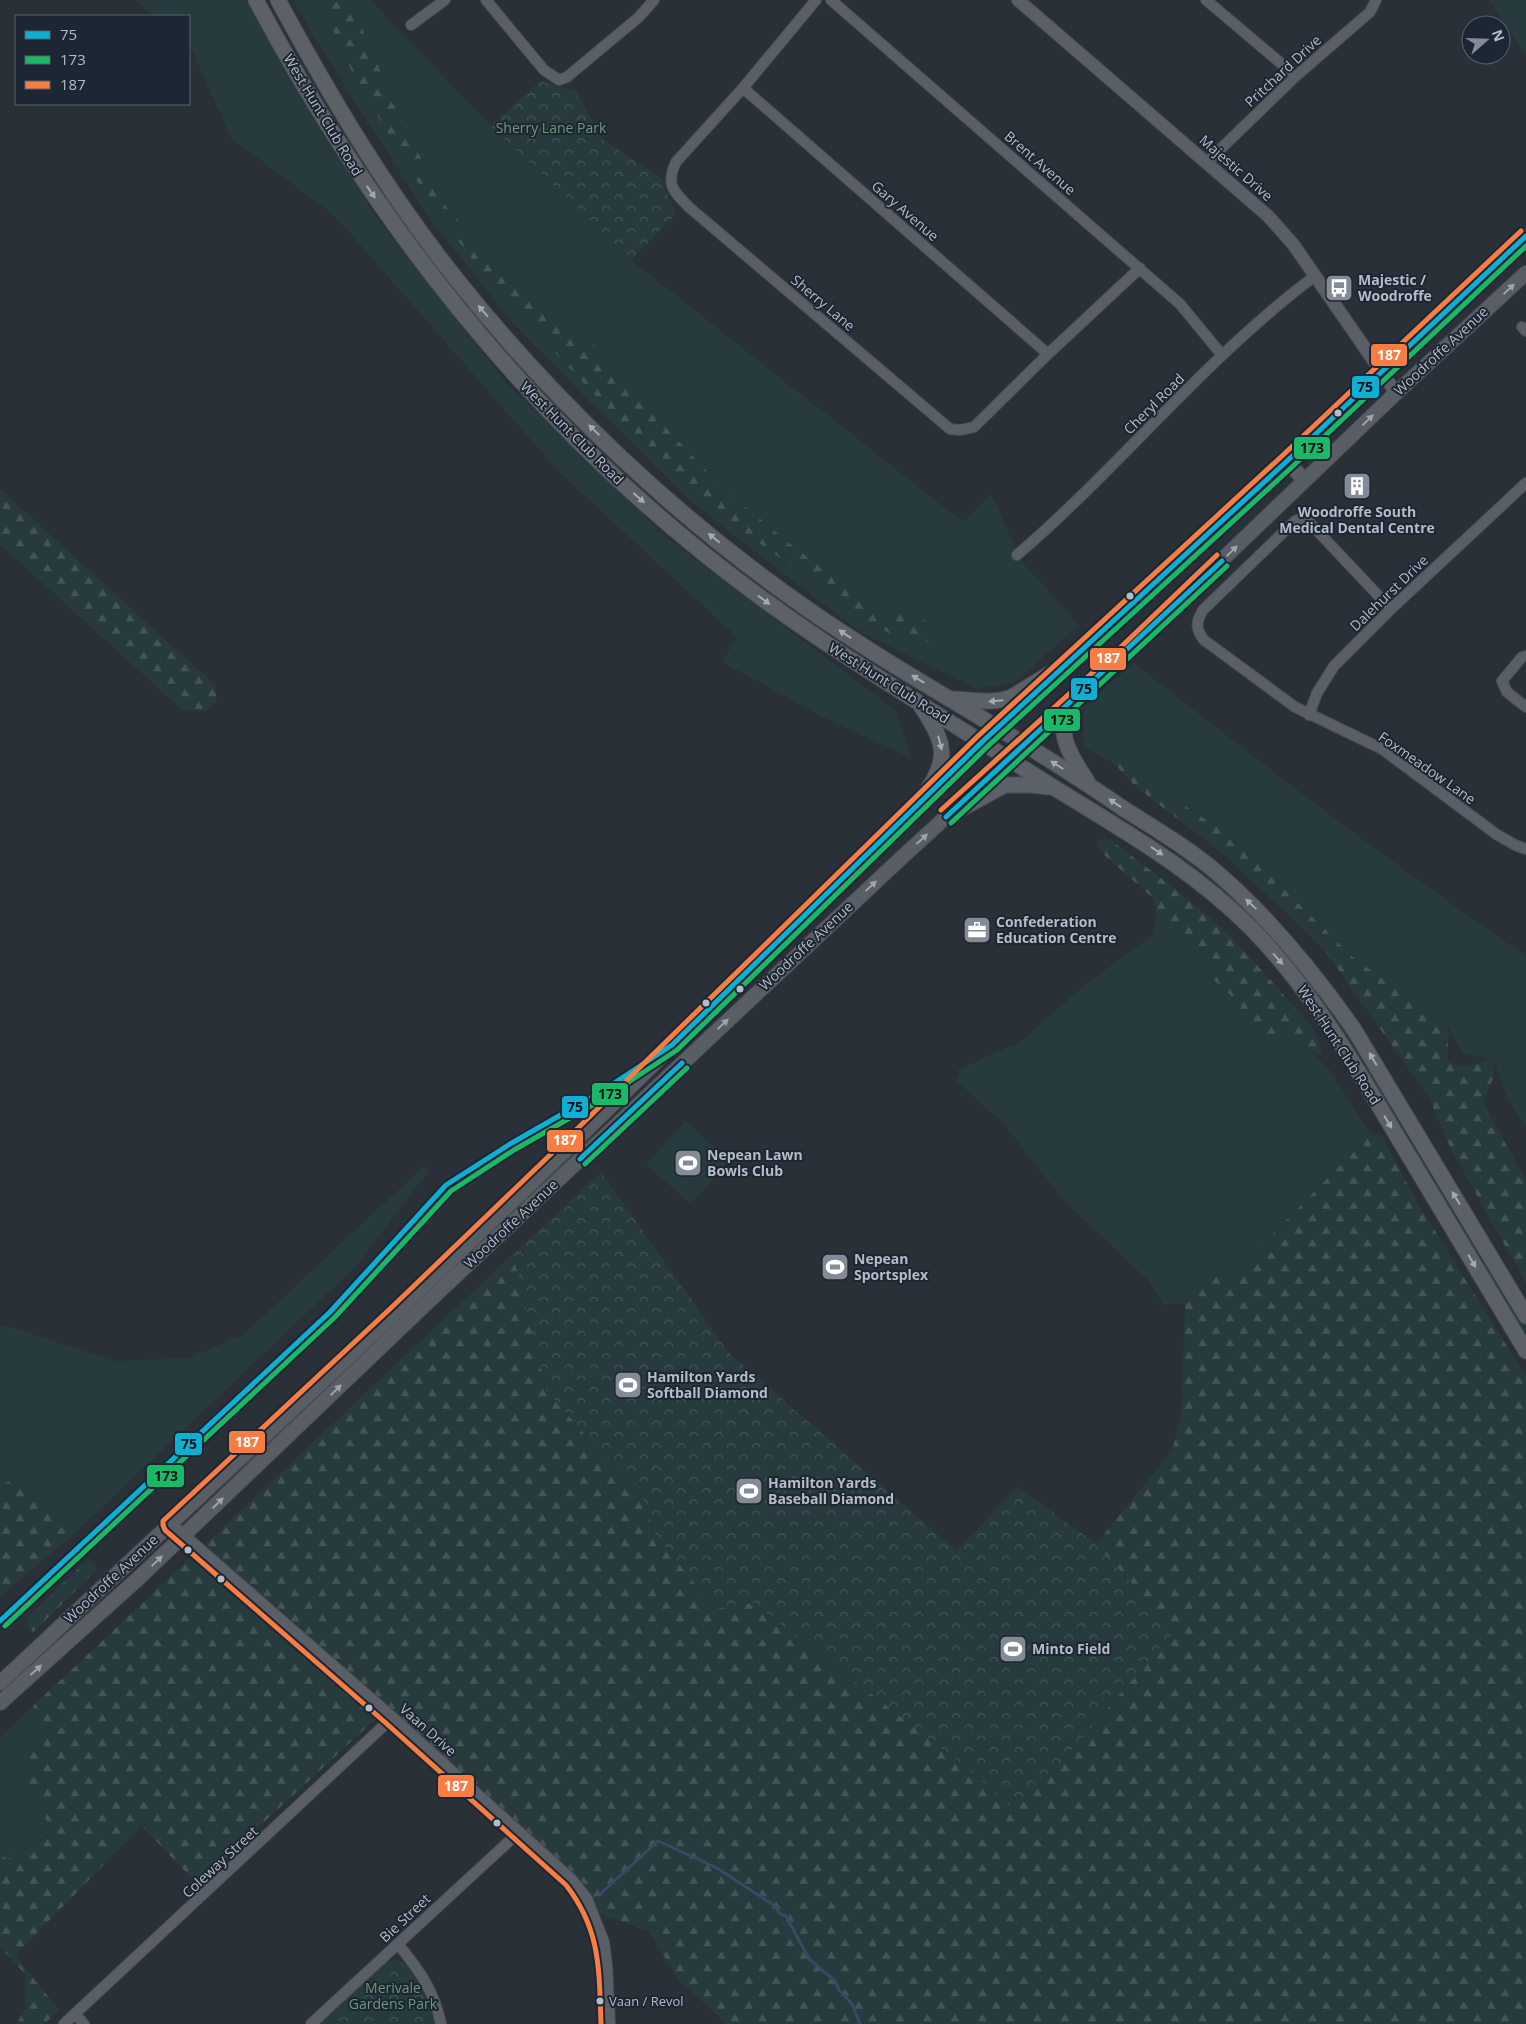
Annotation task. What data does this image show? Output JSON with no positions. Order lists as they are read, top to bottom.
{
  "streets": {
    "main road": ["West Hunt Club Road", "Woodroffe Avenue"],
    "street": [
      "Pritchard Drive",
      "Brent Avenue",
      "Majestic Drive",
      "Gary Avenue",
      "Sherry Lane",
      "Cheryl Road",
      "Dalehurst Drive",
      "Foxmeadow Lane",
      "Vaan Drive",
      "Coleway Street",
      "Bie Street"
    ]
  },
  "crossings": [
    ["Pritchard Drive", "Majestic Drive"],
    ["West Hunt Club Road", "Woodroffe Avenue"],
    ["Brent Avenue", "Sherry Lane"],
    ["Brent Avenue", "Cheryl Road"],
    ["Majestic Drive", "Woodroffe Avenue"],
    ["Majestic Drive", "Cheryl Road"],
    ["Gary Avenue", "Sherry Lane"],
    ["Woodroffe Avenue", "Vaan Drive"],
    ["Dalehurst Drive", "Foxmeadow Lane"],
    ["Vaan Drive", "Coleway Street"],
    ["Vaan Drive", "Bie Street"]
  ],
  "parks": ["Sherry Lane Park", "Merivale Gardens Park"],
  "places": {
    "bus stop": ["Majestic / Woodroffe"],
    "building": ["Woodroffe South Medical Dental Centre"],
    "office": ["Confederation Education Centre"],
    "sports": [
      "Nepean Lawn Bowls Club",
      "Nepean Sportsplex",
      "Hamilton Yards Softball Diamond",
      "Hamilton Yards Baseball Diamond",
      "Minto Field"
    ],
    "other": ["Vaan / Revol"]
  },
  "lines": ["transit line 187", "transit line 75", "transit line 173"],
  "legend": ["75", "173", "187"],
  "north": "right"
}
